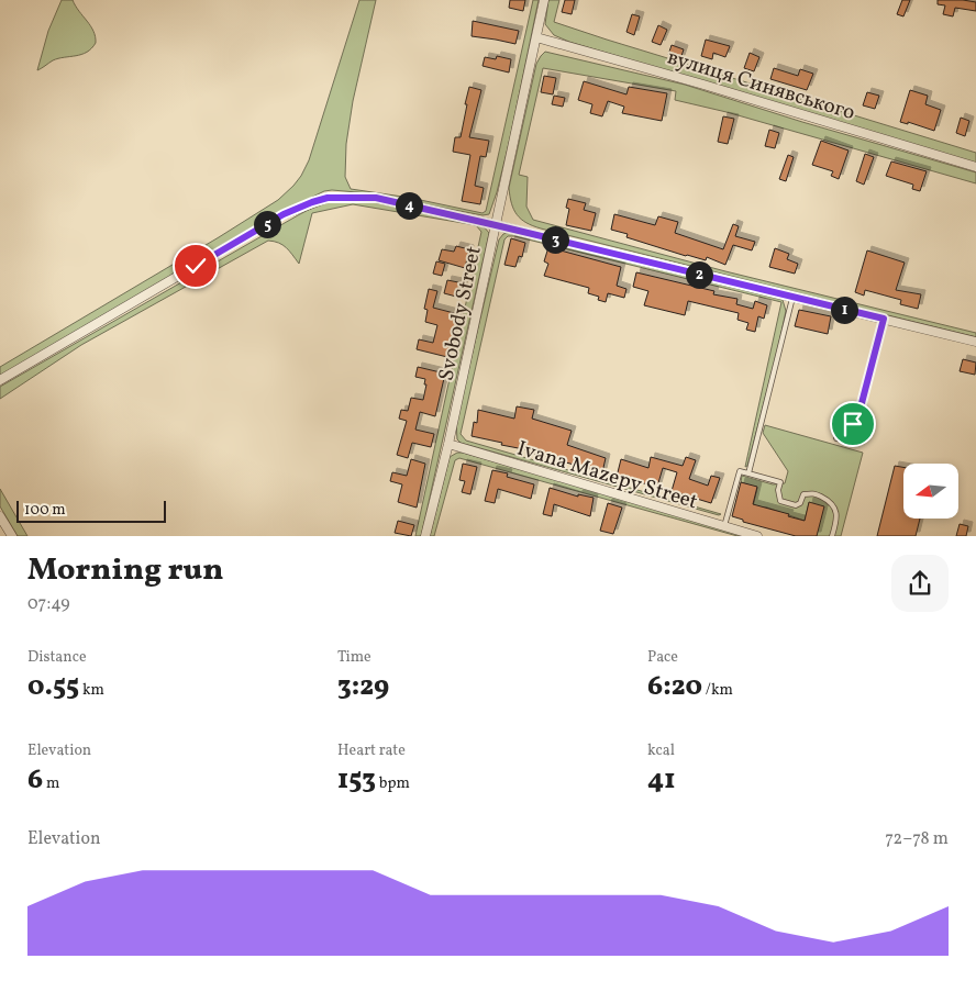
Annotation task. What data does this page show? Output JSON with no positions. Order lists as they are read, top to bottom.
{
  "streets": {
    "street": ["вулиця Синявського", "Svobody Street", "Ivana Mazepy Street"]
  },
  "crossings": [
    ["вулиця Синявського", "Svobody Street"],
    ["Svobody Street", "Ivana Mazepy Street"]
  ],
  "scale_bar": "100 m",
  "north": "left",
  "page": {
    "pins": [
      "4",
      "5",
      "3",
      "2",
      "1"
    ],
    "scale": "100 m",
    "heading": ["Morning run", "07:49"],
    "stats": [
      ["Distance", "0.55 km"],
      ["Time", "3:29"],
      ["Pace", "6:20 /km"],
      ["Elevation", "6 m"],
      ["Heart rate", "153 bpm"],
      ["kcal", "41"]
    ],
    "chart": ["Elevation", "72–78 m"]
  }
}
